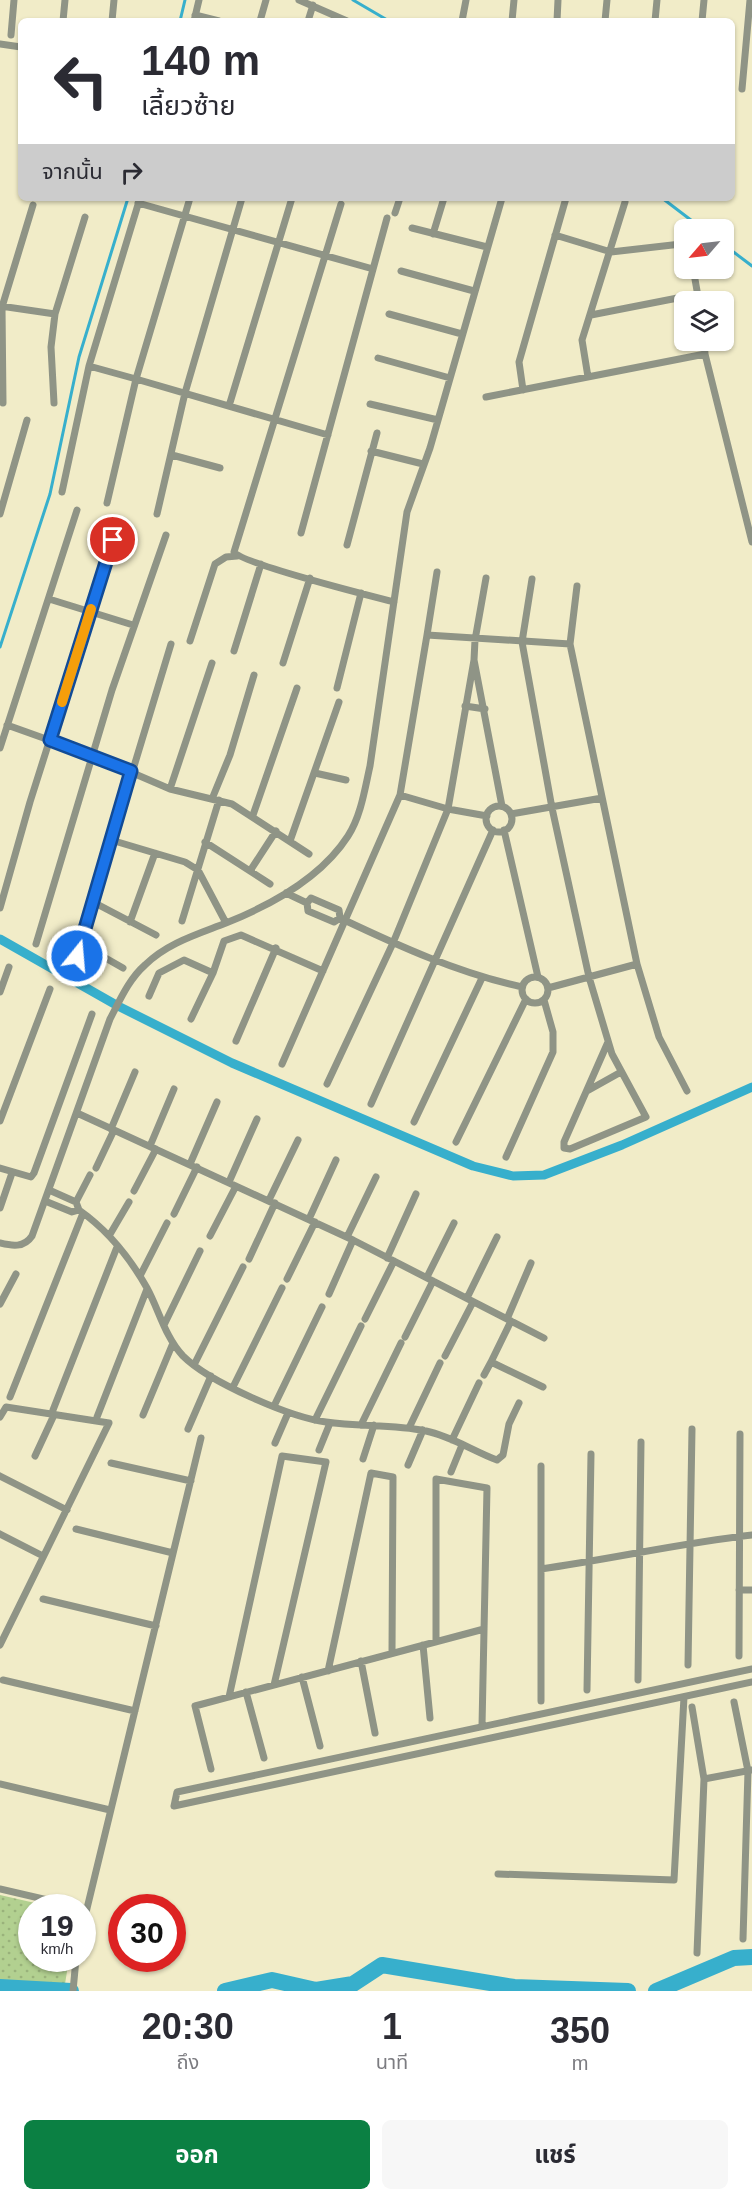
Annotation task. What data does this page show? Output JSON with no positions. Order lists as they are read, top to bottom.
{
  "north": "bottom left",
  "page": {
    "turn": ["140 m", "เลี้ยวซ้าย"],
    "then": "จากนั้น",
    "speed": "19 km/h",
    "limit": "30",
    "eta": [
      "20:30",
      "ถึง",
      "1",
      "นาที",
      "350",
      "m"
    ],
    "buttons": ["ออก", "แชร์"]
  }
}
